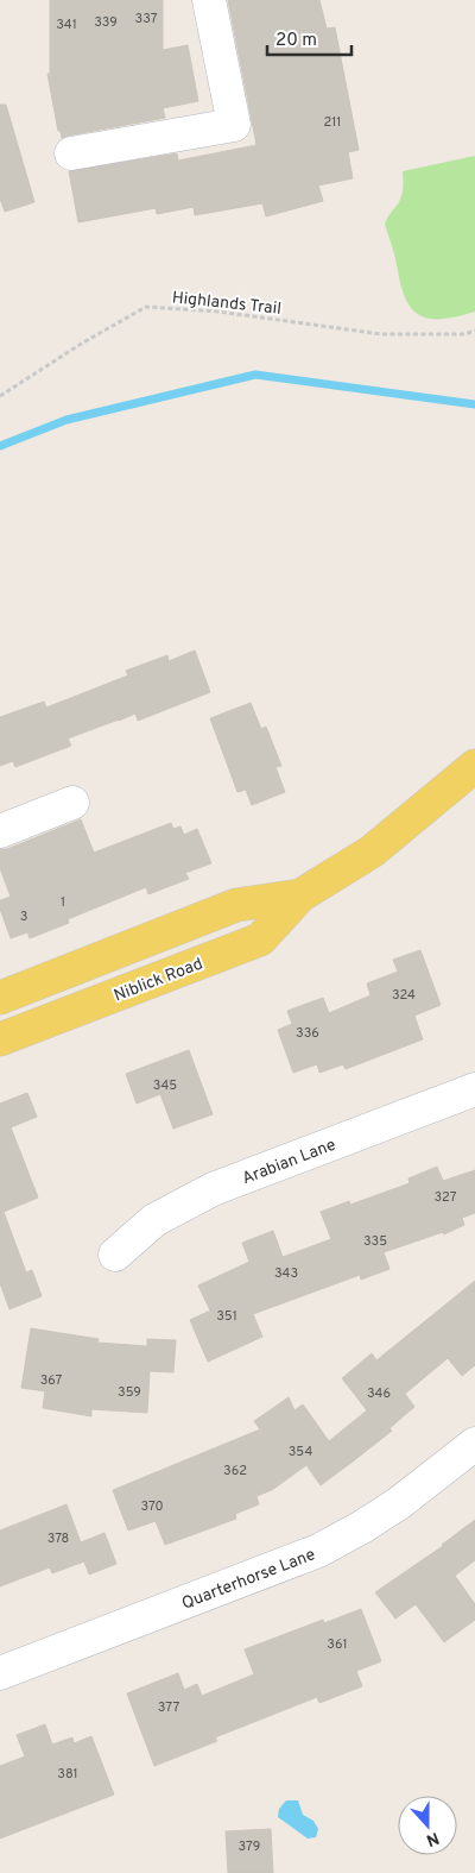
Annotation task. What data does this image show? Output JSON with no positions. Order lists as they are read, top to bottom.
{
  "streets": {
    "main road": ["Niblick Road"],
    "street": ["Arabian Lane", "Quarterhorse Lane"],
    "path": ["Highlands Trail"]
  },
  "house_numbers": [
    "337",
    "339",
    "341",
    "211",
    "1",
    "3",
    "324",
    "336",
    "345",
    "327",
    "335",
    "343",
    "351",
    "367",
    "359",
    "346",
    "354",
    "362",
    "370",
    "378",
    "361",
    "377",
    "381",
    "379"
  ],
  "scale_bar": "20 m",
  "north": "bottom"
}
